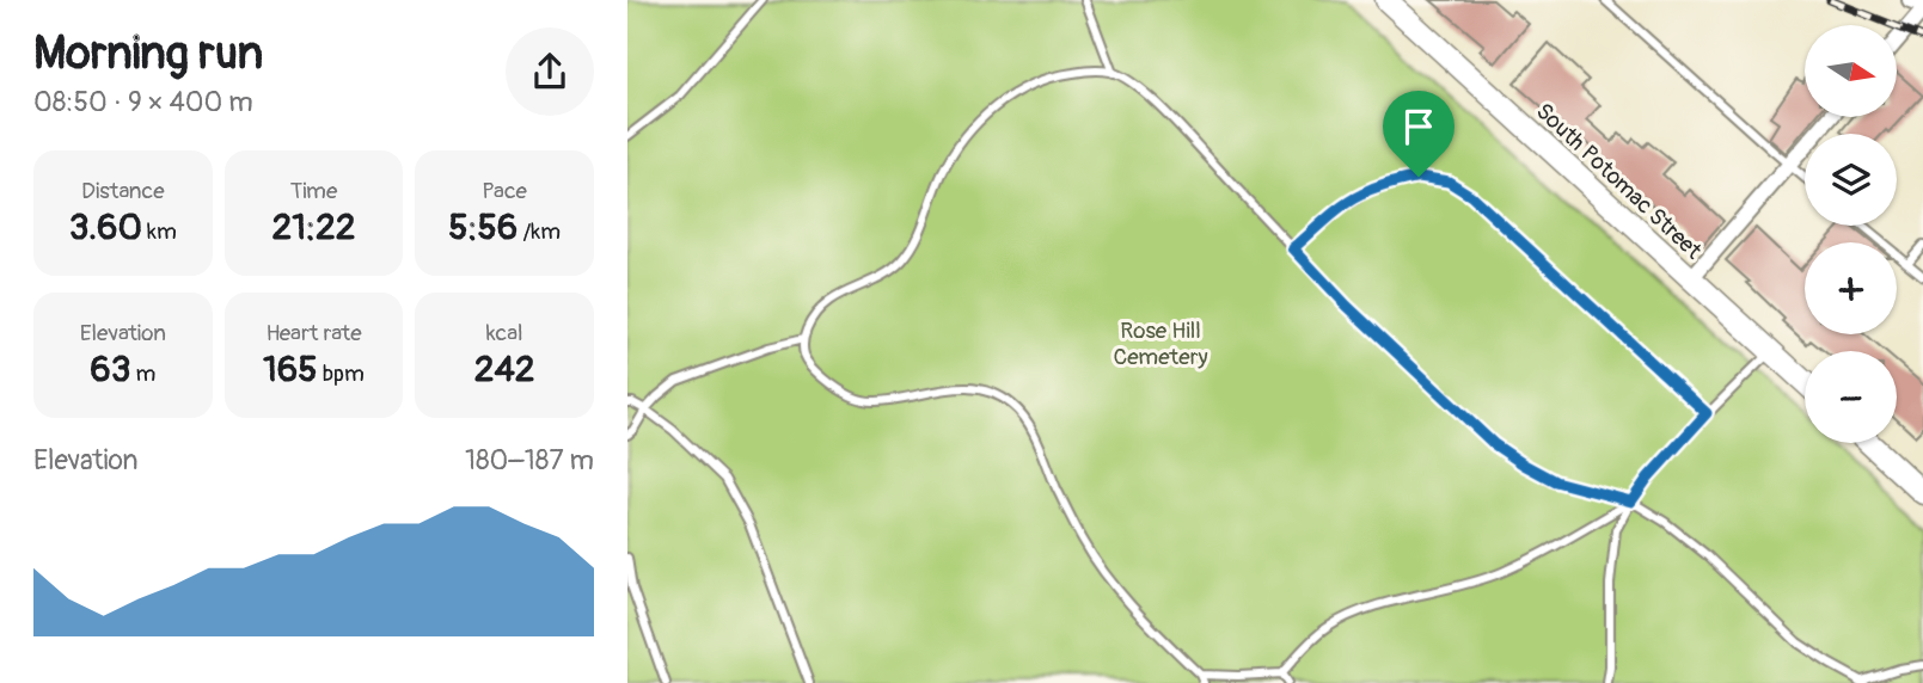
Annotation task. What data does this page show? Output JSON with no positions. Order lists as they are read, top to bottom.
{
  "streets": {
    "main road": ["South Potomac Street"]
  },
  "parks": ["Rose Hill Cemetery"],
  "north": "right",
  "page": {
    "heading": ["Morning run", "08:50 · 9 × 400 m"],
    "map_buttons": ["+", "−"],
    "stats": [
      ["Distance", "3.60 km"],
      ["Time", "21:22"],
      ["Pace", "5:56 /km"],
      ["Elevation", "63 m"],
      ["Heart rate", "165 bpm"],
      ["kcal", "242"]
    ],
    "chart": ["Elevation", "180–187 m"]
  }
}
